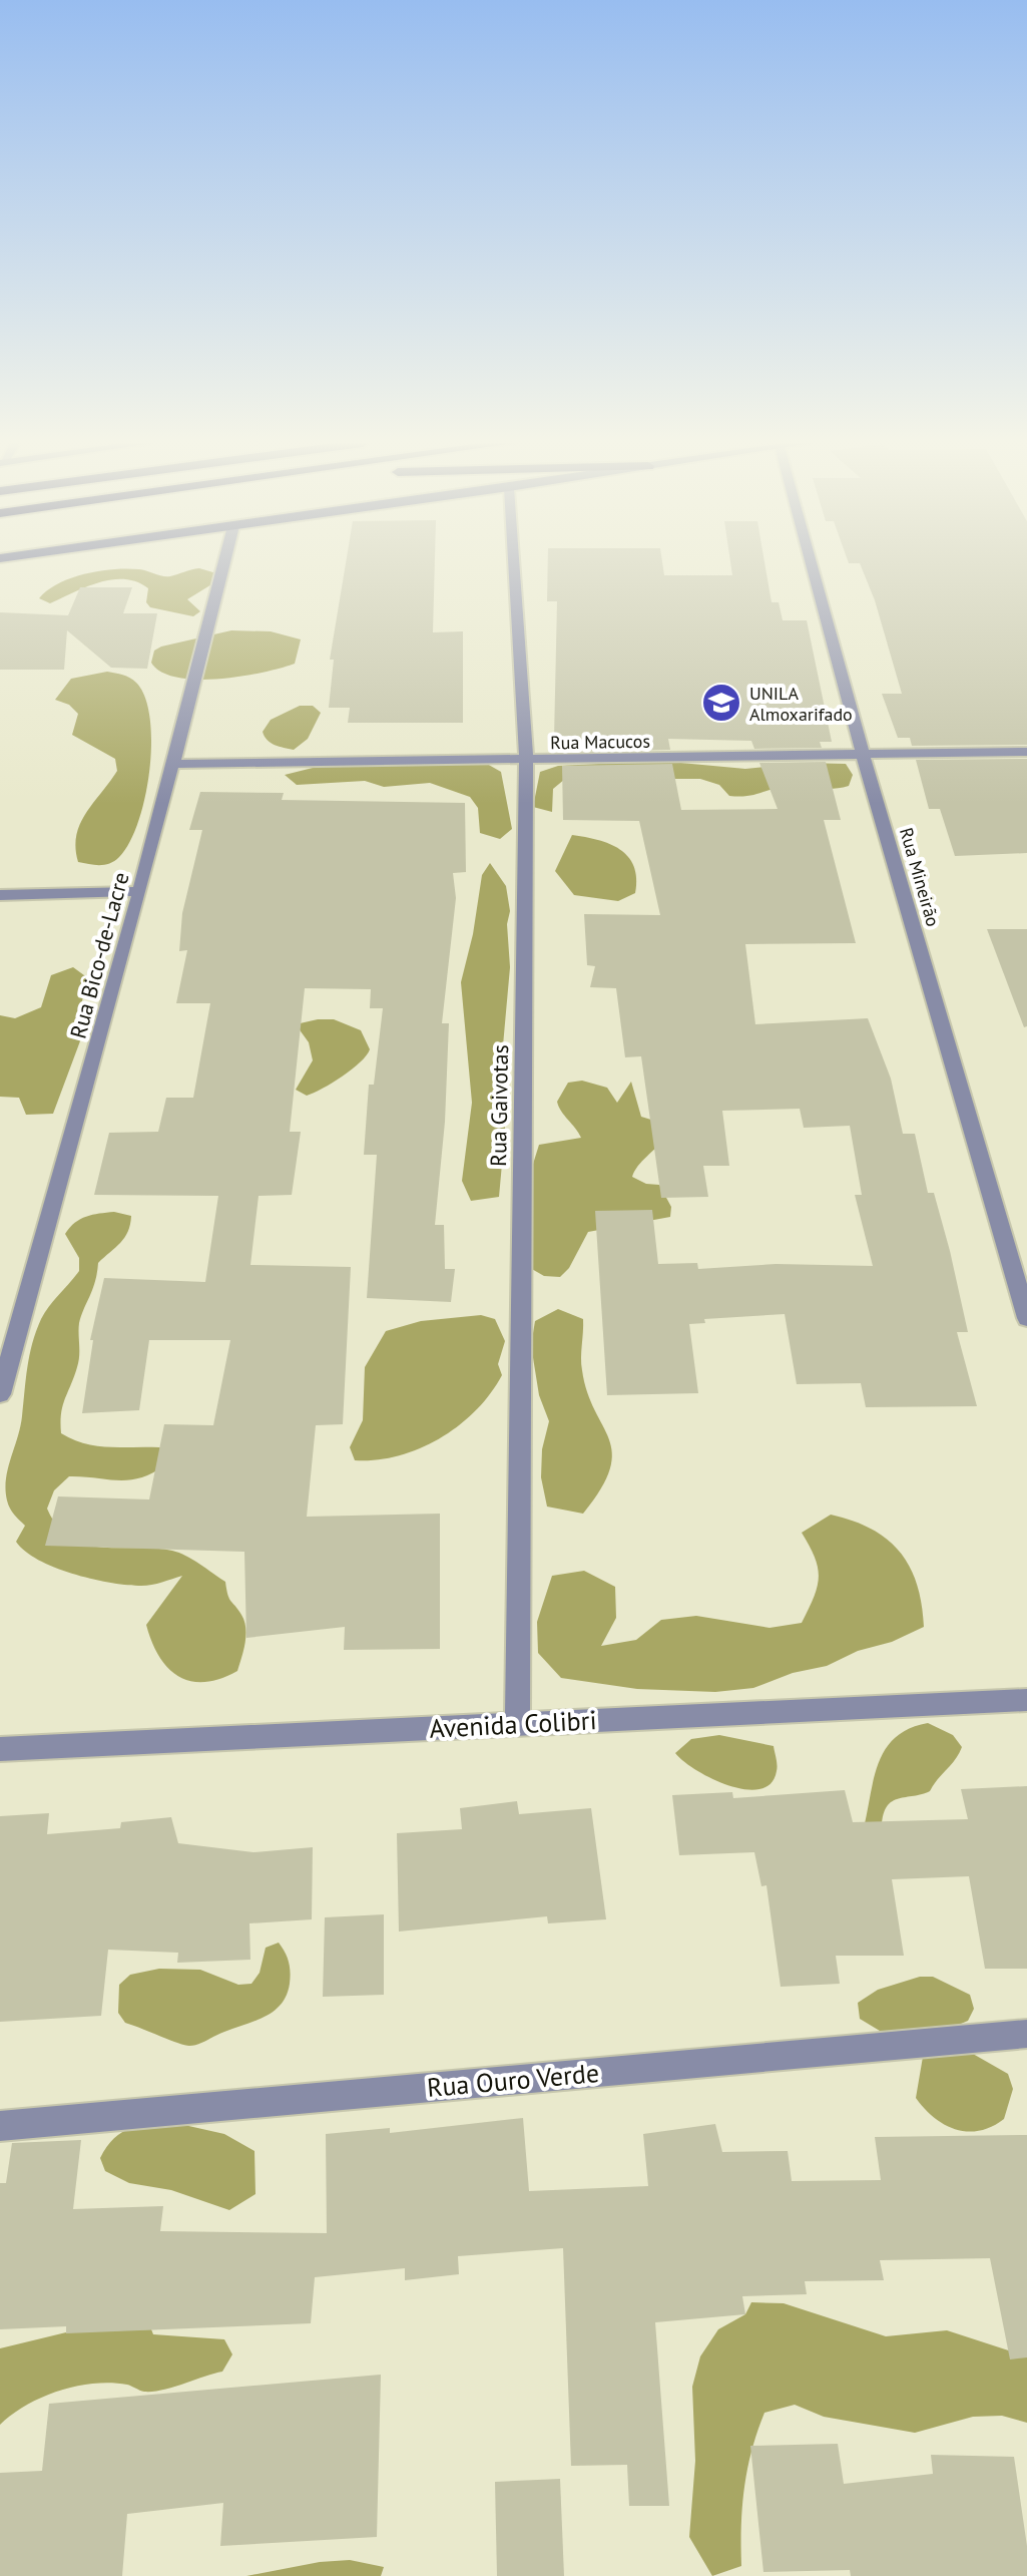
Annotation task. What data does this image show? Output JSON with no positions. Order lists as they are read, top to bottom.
{
  "streets": {
    "street": [
      "Rua Macucos",
      "Rua Mineirão",
      "Rua Bico-de-Lacre",
      "Rua Gaivotas",
      "Avenida Colibri",
      "Rua Ouro Verde"
    ]
  },
  "crossings": [
    ["Rua Macucos", "Rua Mineirão"],
    ["Rua Macucos", "Rua Bico-de-Lacre"],
    ["Rua Macucos", "Rua Gaivotas"],
    ["Rua Gaivotas", "Avenida Colibri"]
  ],
  "places": {
    "school or university": ["UNILA Almoxarifado"]
  }
}
